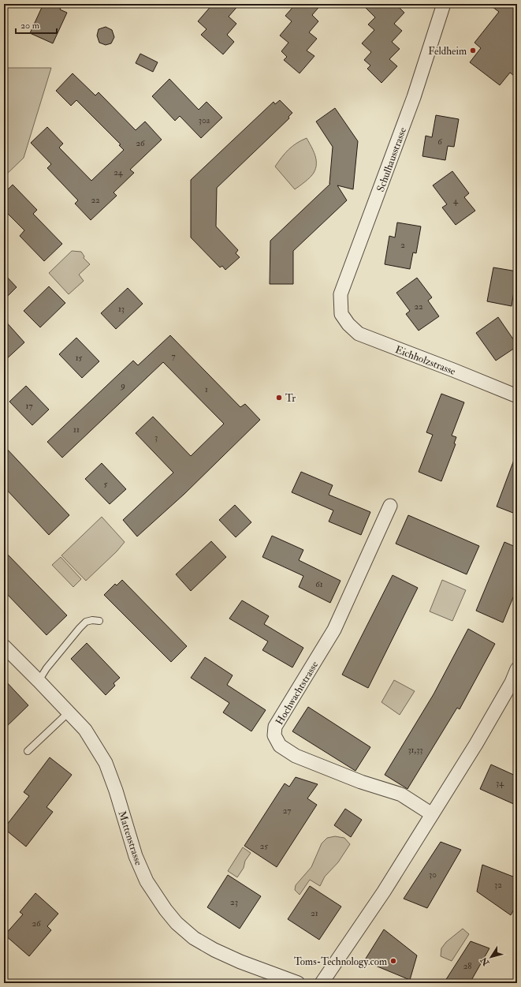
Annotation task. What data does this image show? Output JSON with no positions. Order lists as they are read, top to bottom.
{
  "streets": {
    "street": [
      "Schulhausstrasse",
      "Eichholzstrasse",
      "Hochwachtstrasse",
      "Mattenstrasse"
    ]
  },
  "crossings": [
    ["Schulhausstrasse", "Eichholzstrasse"]
  ],
  "places": ["Feldheim", "Tr", "Toms-Technology.com"],
  "house_numbers": [
    "30a",
    "6",
    "26",
    "24",
    "22",
    "4",
    "2",
    "22",
    "13",
    "7",
    "15",
    "9",
    "1",
    "17",
    "11",
    "3",
    "5",
    "61",
    "31,33",
    "34",
    "27",
    "25",
    "30",
    "32",
    "23",
    "21",
    "26",
    "28"
  ],
  "scale_bar": "20 m",
  "north": "bottom left"
}
